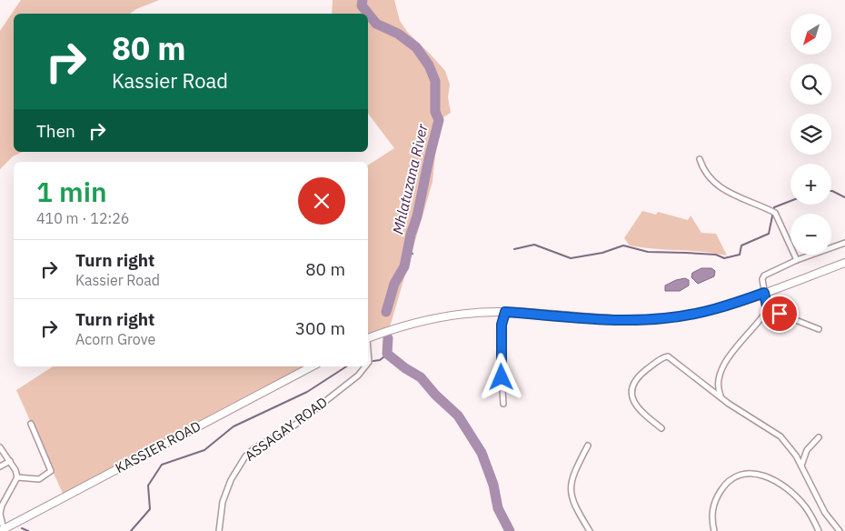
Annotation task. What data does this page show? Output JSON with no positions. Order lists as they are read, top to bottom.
{
  "streets": {
    "main road": ["KASSIER ROAD"],
    "street": ["ASSAGAY ROAD"]
  },
  "water": ["Mhlatuzana River"],
  "north": "bottom left",
  "page": {
    "map_buttons": ["+", "−"],
    "turn": ["80 m", "Kassier Road"],
    "then": "Then",
    "heading": ["1 min", "410 m · 12:26"],
    "list": [
      {
        "name": "Turn right",
        "note": "Kassier Road",
        "value": "80 m"
      },
      {
        "name": "Turn right",
        "note": "Acorn Grove",
        "value": "300 m"
      }
    ]
  }
}
